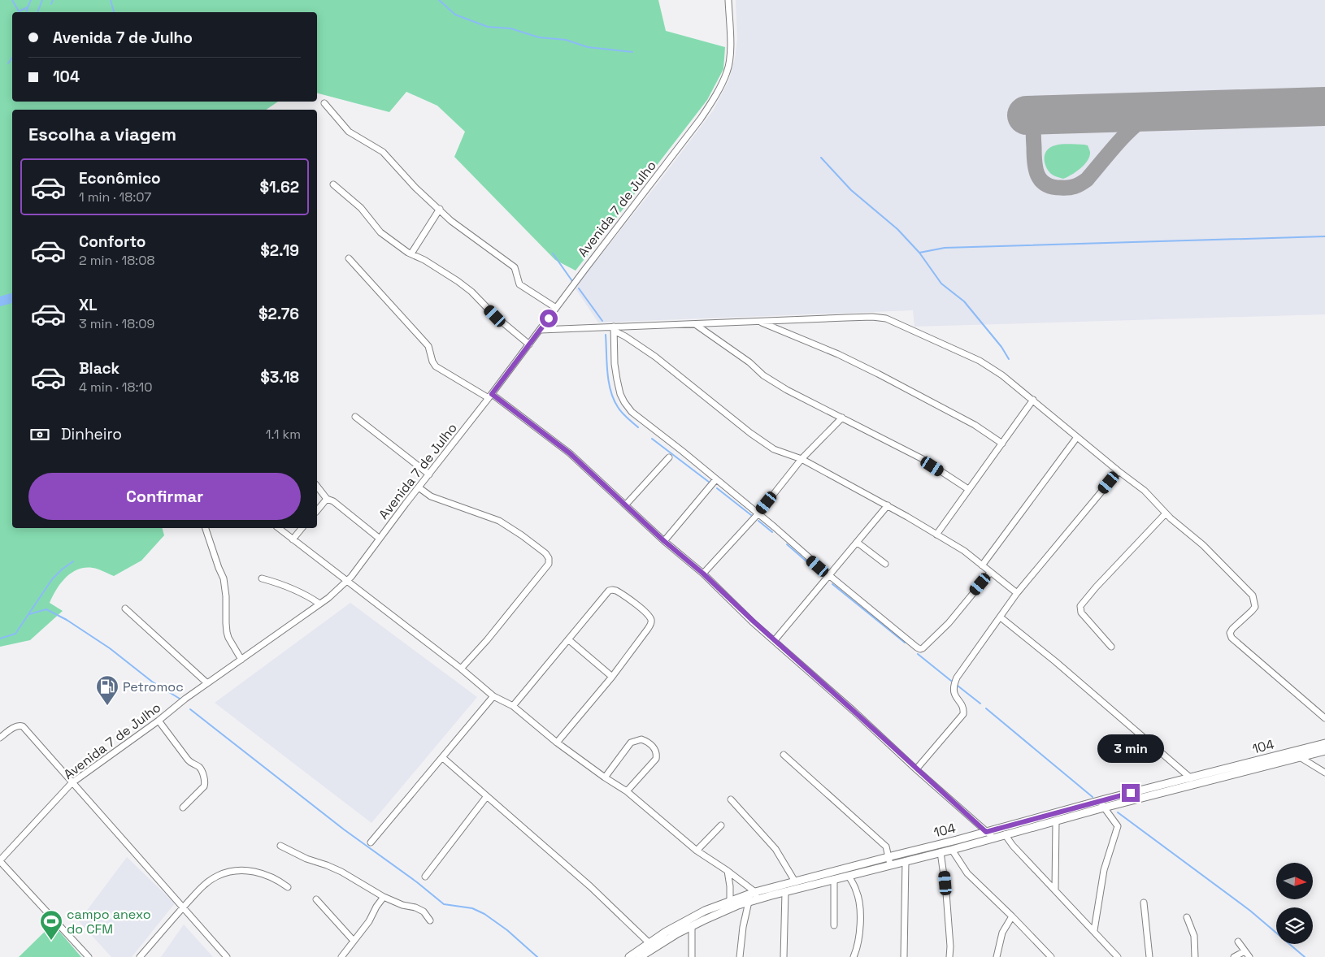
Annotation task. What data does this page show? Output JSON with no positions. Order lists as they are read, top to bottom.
{
  "streets": {
    "street": ["Avenida 7 de Julho", "104"]
  },
  "places": {
    "fuel station": ["Petromoc"],
    "sports": ["campo anexo do CFM"]
  },
  "north": "right",
  "page": {
    "banner": ["Avenida 7 de Julho", "104"],
    "heading": "Escolha a viagem",
    "list": [
      {
        "name": "Econômico",
        "note": "1 min · 18:07",
        "value": "$1.62"
      },
      {
        "name": "Conforto",
        "note": "2 min · 18:08",
        "value": "$2.19"
      },
      {
        "name": "XL",
        "note": "3 min · 18:09",
        "value": "$2.76"
      },
      {
        "name": "Black",
        "note": "4 min · 18:10",
        "value": "$3.18"
      }
    ],
    "pay": ["Dinheiro", "1.1 km"],
    "buttons": "Confirmar",
    "bubble": "3 min"
  }
}
